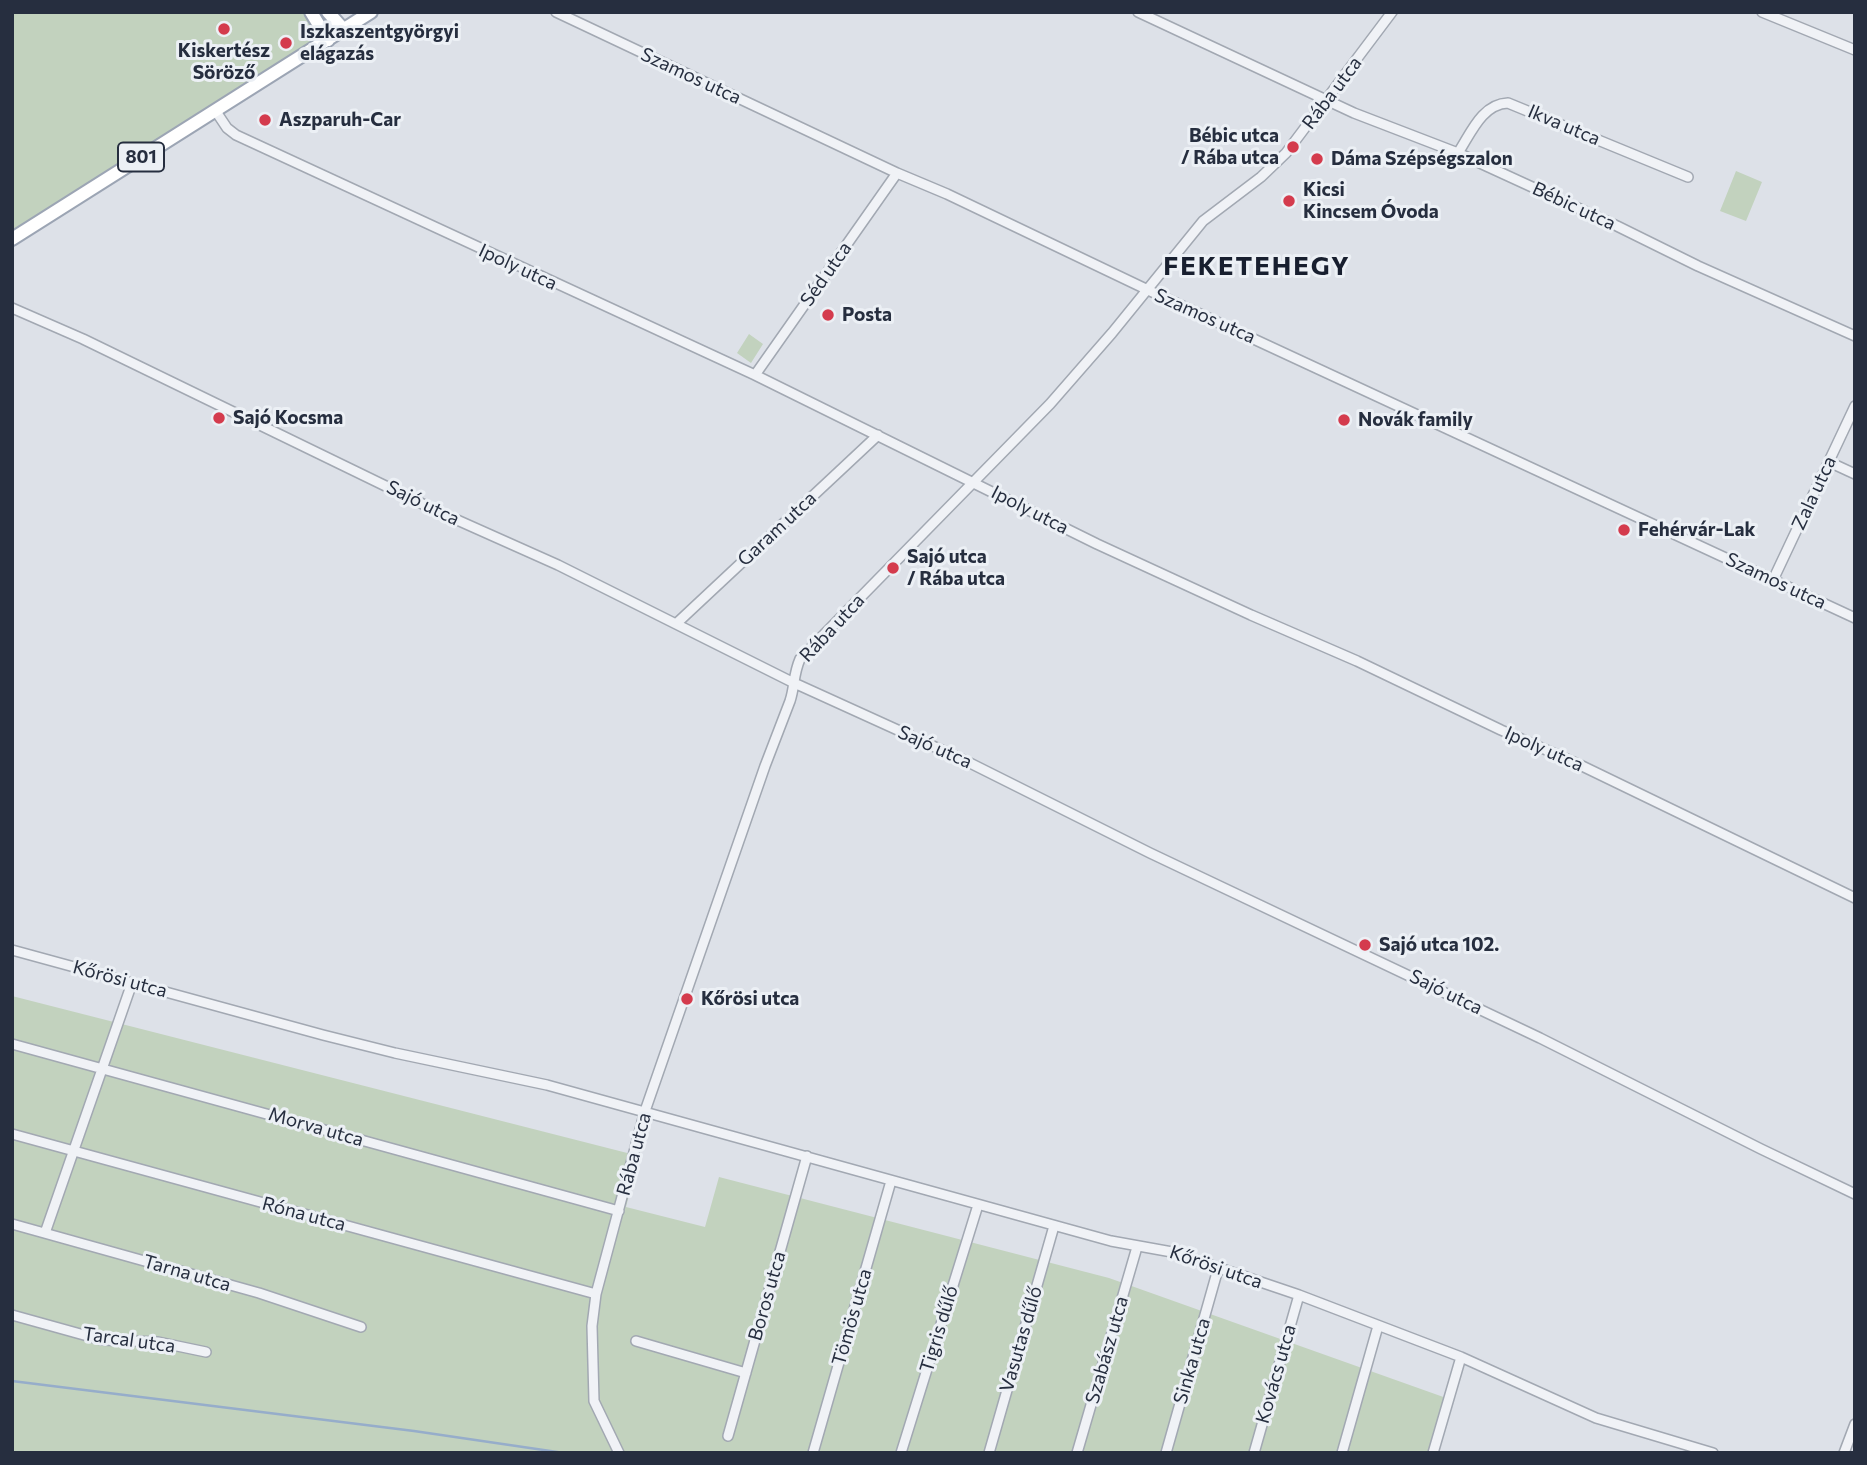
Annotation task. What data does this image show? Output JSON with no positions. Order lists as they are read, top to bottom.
{
  "streets": {
    "main road": ["801"],
    "street": [
      "Szamos utca",
      "Rába utca",
      "Ikva utca",
      "Bébic utca",
      "Ipoly utca",
      "Séd utca",
      "Zala utca",
      "Sajó utca",
      "Garam utca",
      "Kőrösi utca",
      "Morva utca",
      "Róna utca",
      "Tarna utca",
      "Boros utca",
      "Tömös utca",
      "Tigris dűlő",
      "Vasutas dűlő",
      "Tarcal utca",
      "Szabász utca",
      "Sinka utca",
      "Kovács utca"
    ]
  },
  "crossings": [
    ["Szamos utca", "Rába utca"],
    ["Szamos utca", "Séd utca"],
    ["Szamos utca", "Zala utca"],
    ["Rába utca", "Bébic utca"],
    ["Rába utca", "Ipoly utca"],
    ["Rába utca", "Sajó utca"],
    ["Rába utca", "Kőrösi utca"],
    ["Rába utca", "Morva utca"],
    ["Rába utca", "Róna utca"],
    ["Ikva utca", "Bébic utca"],
    ["801", "Ipoly utca"],
    ["Ipoly utca", "Séd utca"],
    ["Ipoly utca", "Garam utca"],
    ["Sajó utca", "Garam utca"],
    ["Kőrösi utca", "Boros utca"],
    ["Kőrösi utca", "Tömös utca"],
    ["Kőrösi utca", "Tigris dűlő"],
    ["Kőrösi utca", "Vasutas dűlő"],
    ["Kőrösi utca", "Szabász utca"],
    ["Kőrösi utca", "Sinka utca"],
    ["Kőrösi utca", "Kovács utca"]
  ],
  "districts": ["FEKETEHEGY"],
  "places": [
    "Kiskertész Söröző",
    "Iszkaszentgyörgyi elágazás",
    "Aszparuh-Car",
    "Bébic utca / Rába utca",
    "Dáma Szépségszalon",
    "Kicsi Kincsem Óvoda",
    "Posta",
    "Sajó Kocsma",
    "Novák family",
    "Fehérvár-Lak",
    "Sajó utca / Rába utca",
    "Sajó utca 102.",
    "Kőrösi utca"
  ]
}
